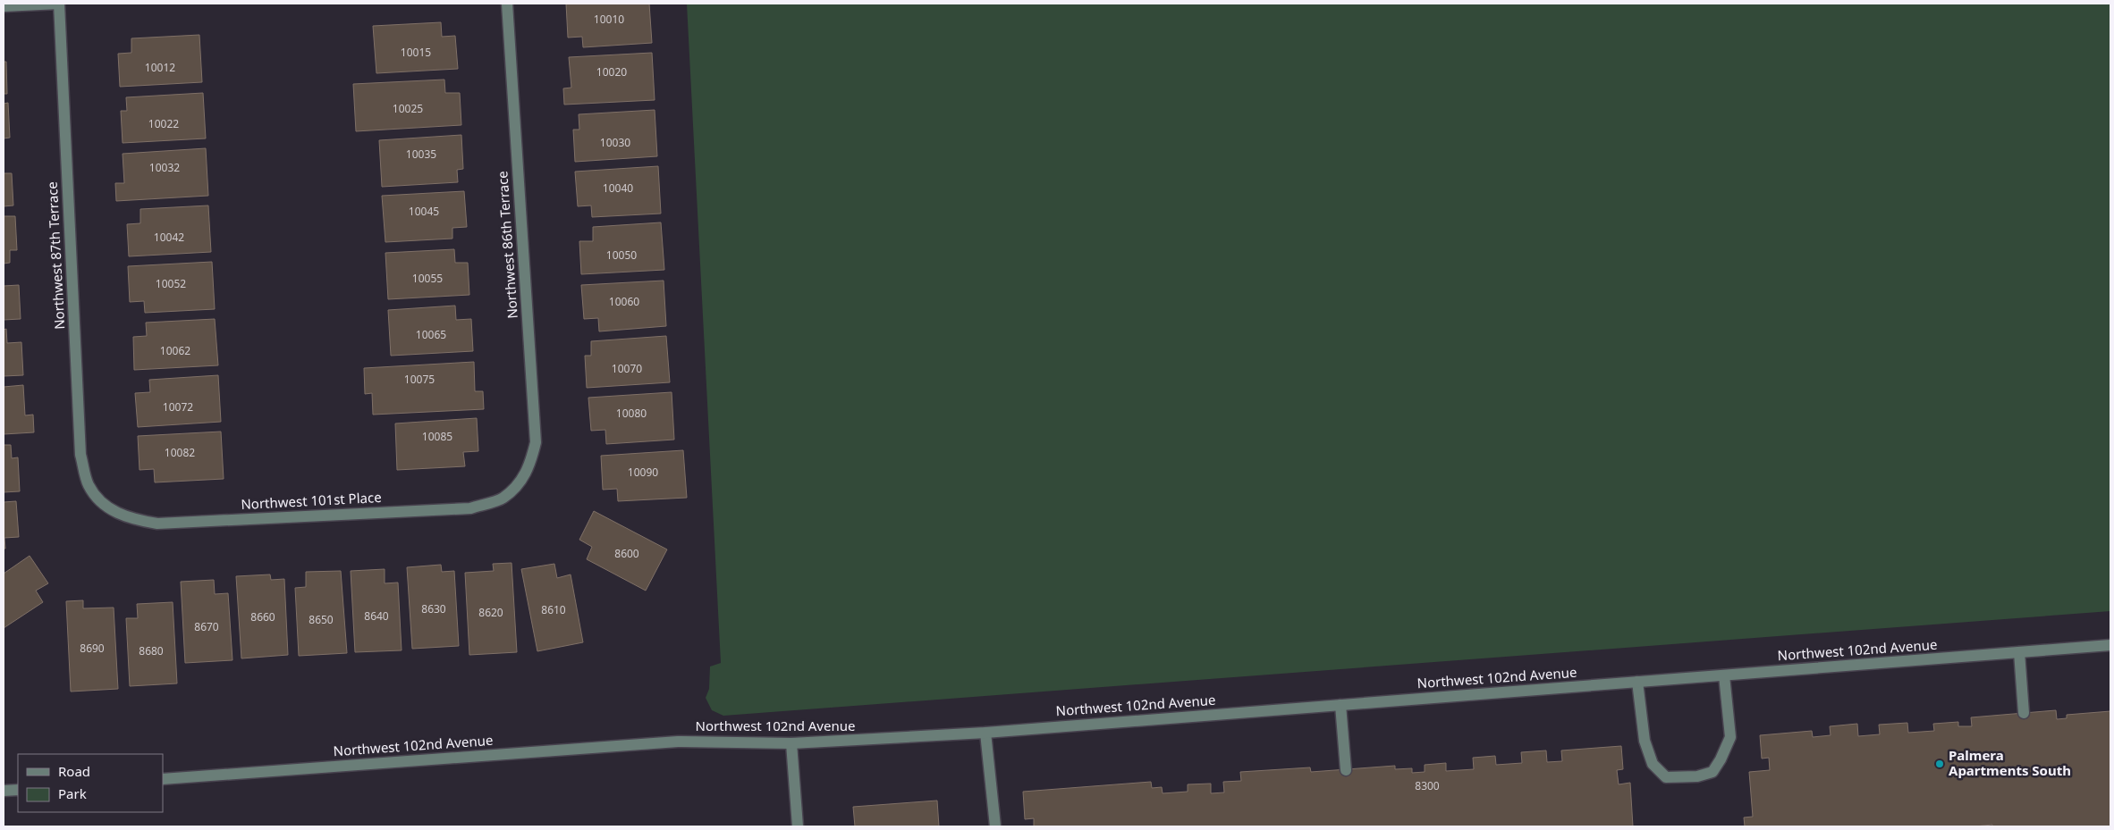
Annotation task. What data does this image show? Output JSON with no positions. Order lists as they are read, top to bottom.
{
  "streets": {
    "street": [
      "Northwest 86th Terrace",
      "Northwest 87th Terrace",
      "Northwest 101st Place",
      "Northwest 102nd Avenue"
    ]
  },
  "crossings": [
    ["Northwest 86th Terrace", "Northwest 101st Place"],
    ["Northwest 87th Terrace", "Northwest 101st Place"]
  ],
  "places": ["Palmera Apartments South"],
  "house_numbers": [
    "10010",
    "10015",
    "10012",
    "10020",
    "10025",
    "10022",
    "10030",
    "10035",
    "10032",
    "10040",
    "10045",
    "10042",
    "10050",
    "10055",
    "10052",
    "10060",
    "10065",
    "10062",
    "10070",
    "10075",
    "10072",
    "10080",
    "10085",
    "10082",
    "10090",
    "8600",
    "8630",
    "8610",
    "8620",
    "8640",
    "8660",
    "8650",
    "8670",
    "8690",
    "8680",
    "8300"
  ],
  "legend": ["Road", "Park"]
}
